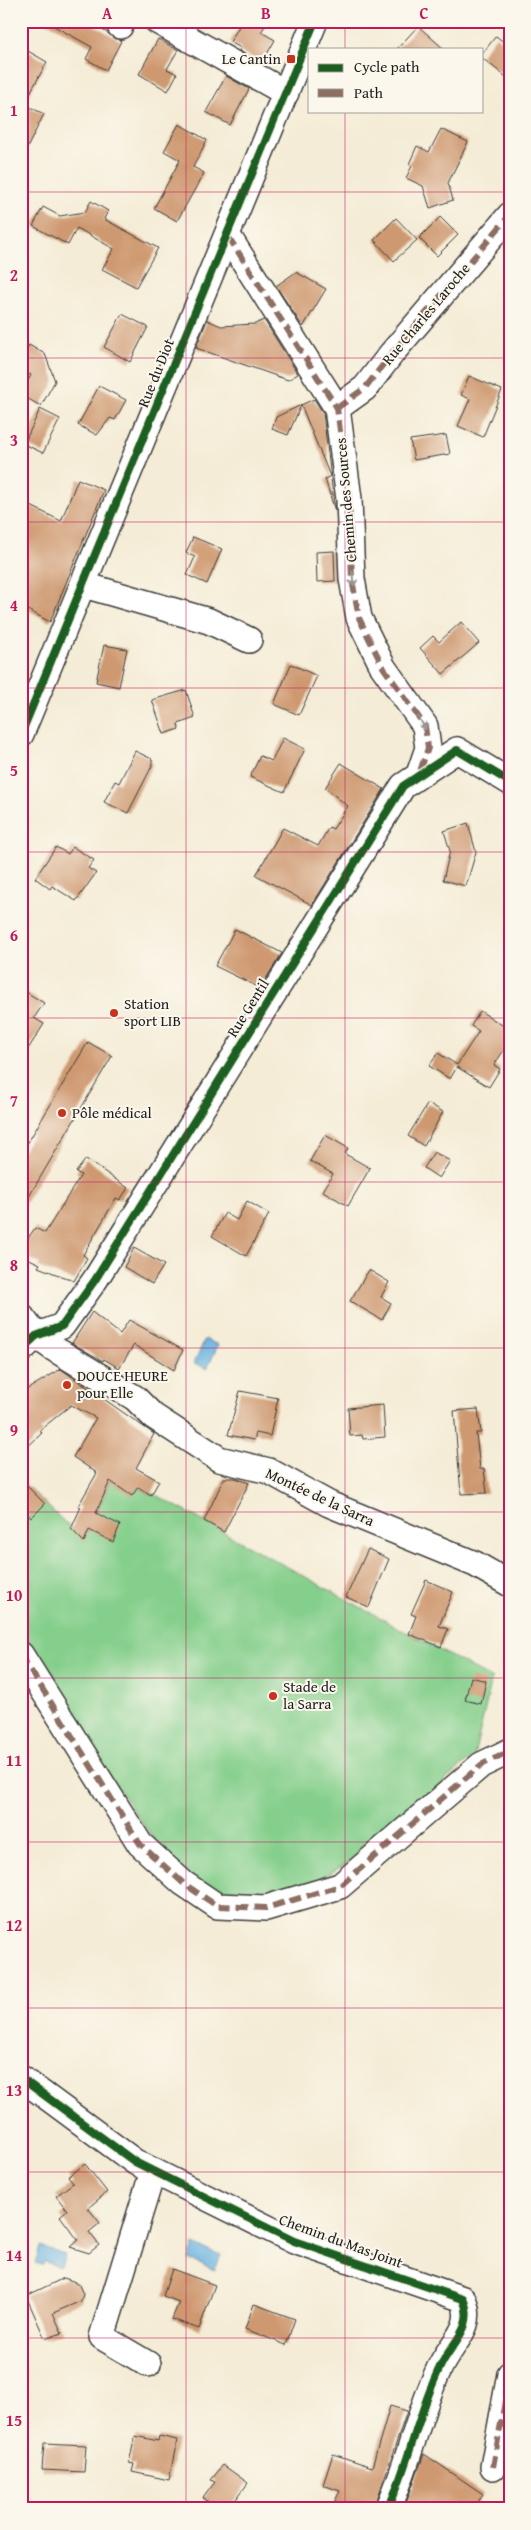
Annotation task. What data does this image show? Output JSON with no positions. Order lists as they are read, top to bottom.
{
  "streets": {
    "street": [
      "Rue Charles Laroche",
      "Rue du Diot",
      "Chemin des Sources",
      "Rue Gentil",
      "Montée de la Sarra",
      "Chemin du Mas Joint"
    ]
  },
  "crossings": [
    ["Rue Charles Laroche", "Chemin des Sources"],
    ["Rue du Diot", "Chemin des Sources"],
    ["Chemin des Sources", "Rue Gentil"],
    ["Rue Gentil", "Montée de la Sarra"]
  ],
  "one_way": ["Chemin des Sources"],
  "places": {
    "transit": ["Le Cantin"],
    "other": [
      "Station sport LIB",
      "Pôle médical",
      "DOUCE HEURE pour Elle",
      "Stade de la Sarra"
    ]
  },
  "legend": ["Cycle path", "Path"],
  "grid": {
    "columns": ["A", "B", "C"],
    "rows": [
      "1",
      "2",
      "3",
      "4",
      "5",
      "6",
      "7",
      "8",
      "9",
      "10",
      "11",
      "12",
      "13",
      "14",
      "15"
    ]
  }
}
